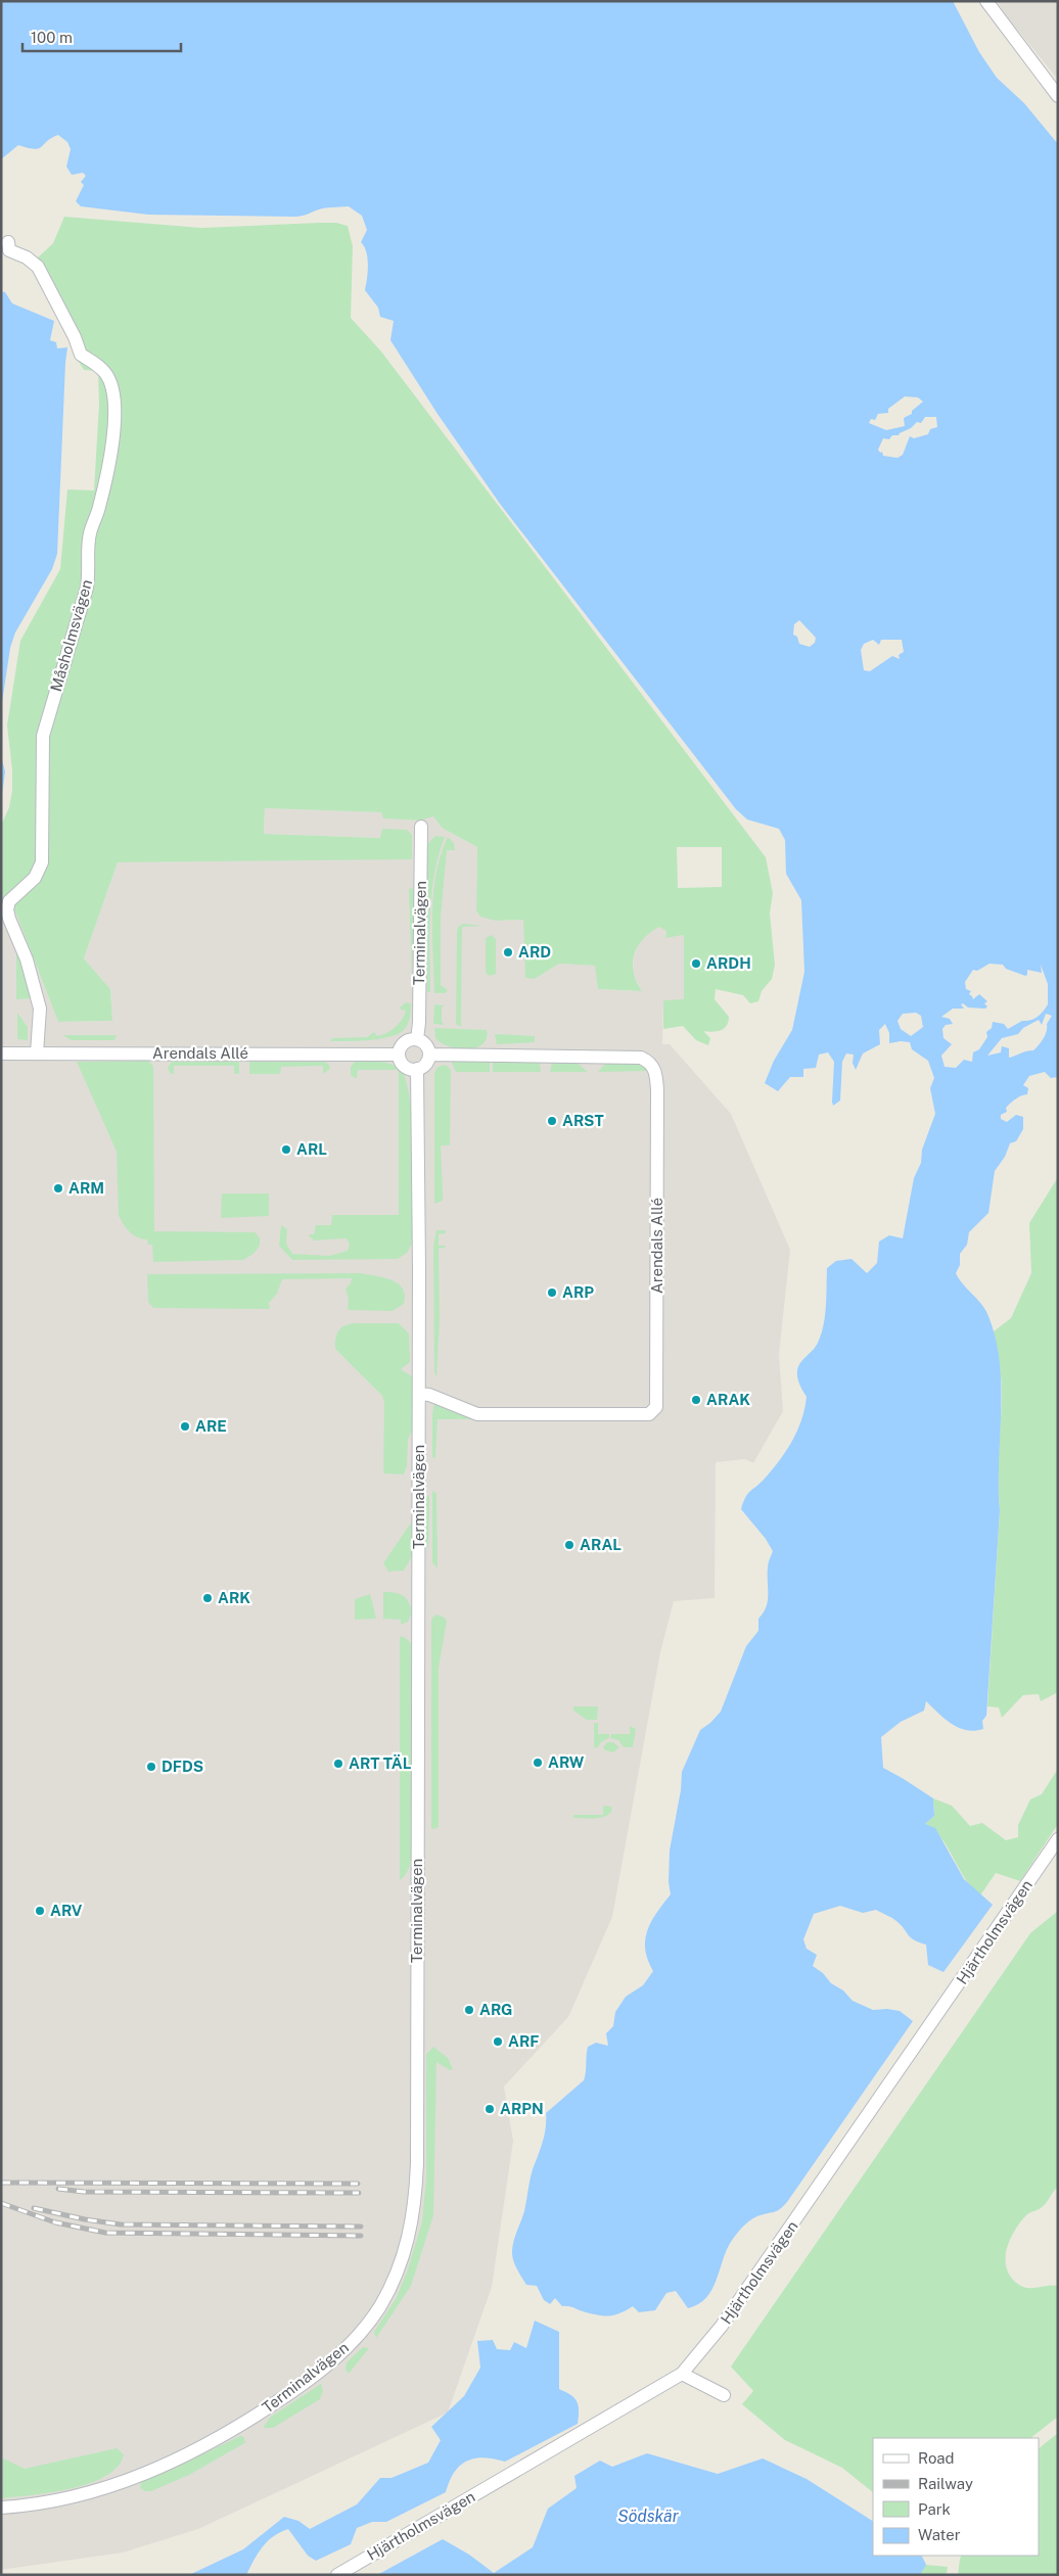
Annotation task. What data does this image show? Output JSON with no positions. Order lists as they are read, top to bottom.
{
  "streets": {
    "street": [
      "Måsholmsvägen",
      "Terminalvägen",
      "Arendals Allé",
      "Hjärtholmsvägen"
    ]
  },
  "crossings": [
    ["Måsholmsvägen", "Arendals Allé"],
    ["Terminalvägen", "Arendals Allé"]
  ],
  "water": ["Södskär"],
  "places": [
    "ARD",
    "ARDH",
    "ARST",
    "ARL",
    "ARM",
    "ARP",
    "ARAK",
    "ARE",
    "ARAL",
    "ARK",
    "ARW",
    "ART TÄL",
    "DFDS",
    "ARV",
    "ARG",
    "ARF",
    "ARPN"
  ],
  "legend": [
    "Road",
    "Railway",
    "Park",
    "Water"
  ],
  "scale_bar": "100 m"
}
